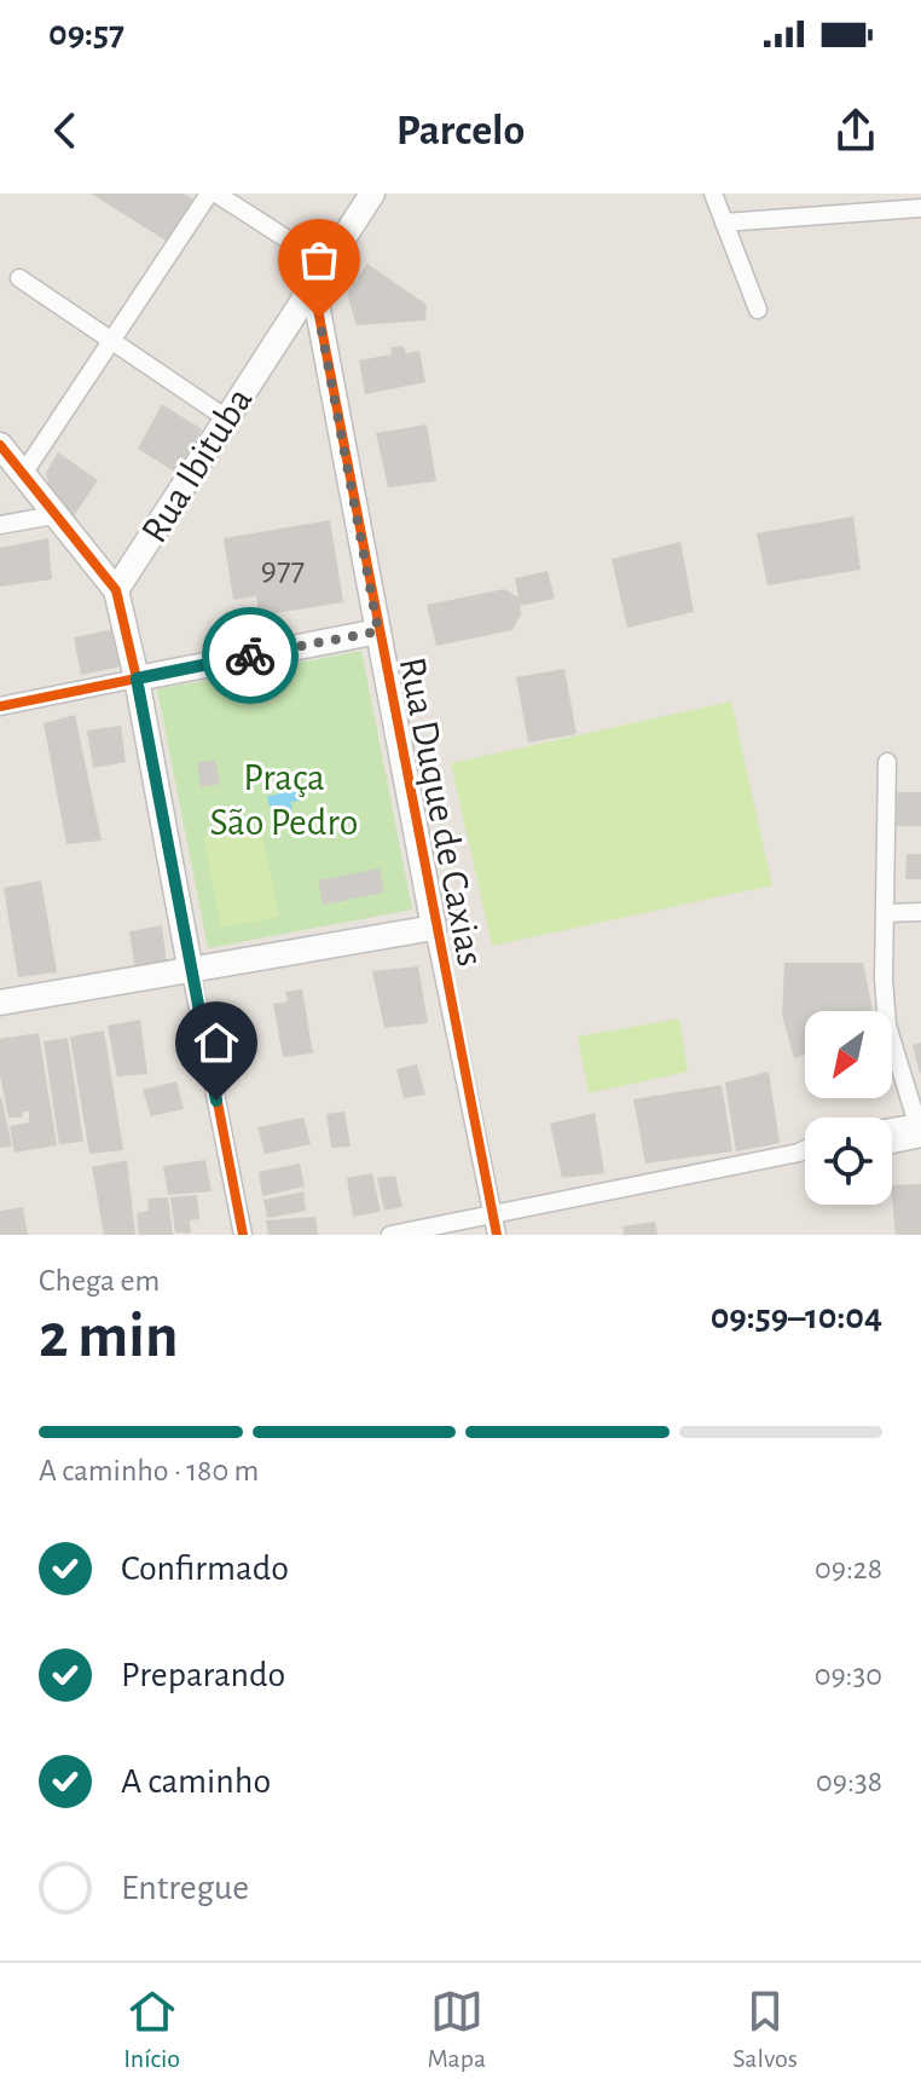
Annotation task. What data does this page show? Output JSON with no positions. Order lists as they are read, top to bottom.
{
  "streets": {
    "street": ["Rua Ibituba", "Rua Duque de Caxias"]
  },
  "crossings": [
    ["Rua Ibituba", "Rua Duque de Caxias"]
  ],
  "parks": ["Praça São Pedro"],
  "house_numbers": ["977"],
  "north": "bottom left",
  "page": {
    "status": "09:57",
    "header": "Parcelo",
    "heading": ["2 min", "Chega em", "09:59–10:04"],
    "bar": "A caminho · 180 m",
    "list": [
      ["Confirmado", "09:28"],
      ["Preparando", "09:30"],
      ["A caminho", "09:38"],
      "Entregue"
    ],
    "tabs": ["Início", "Mapa", "Salvos"]
  }
}
